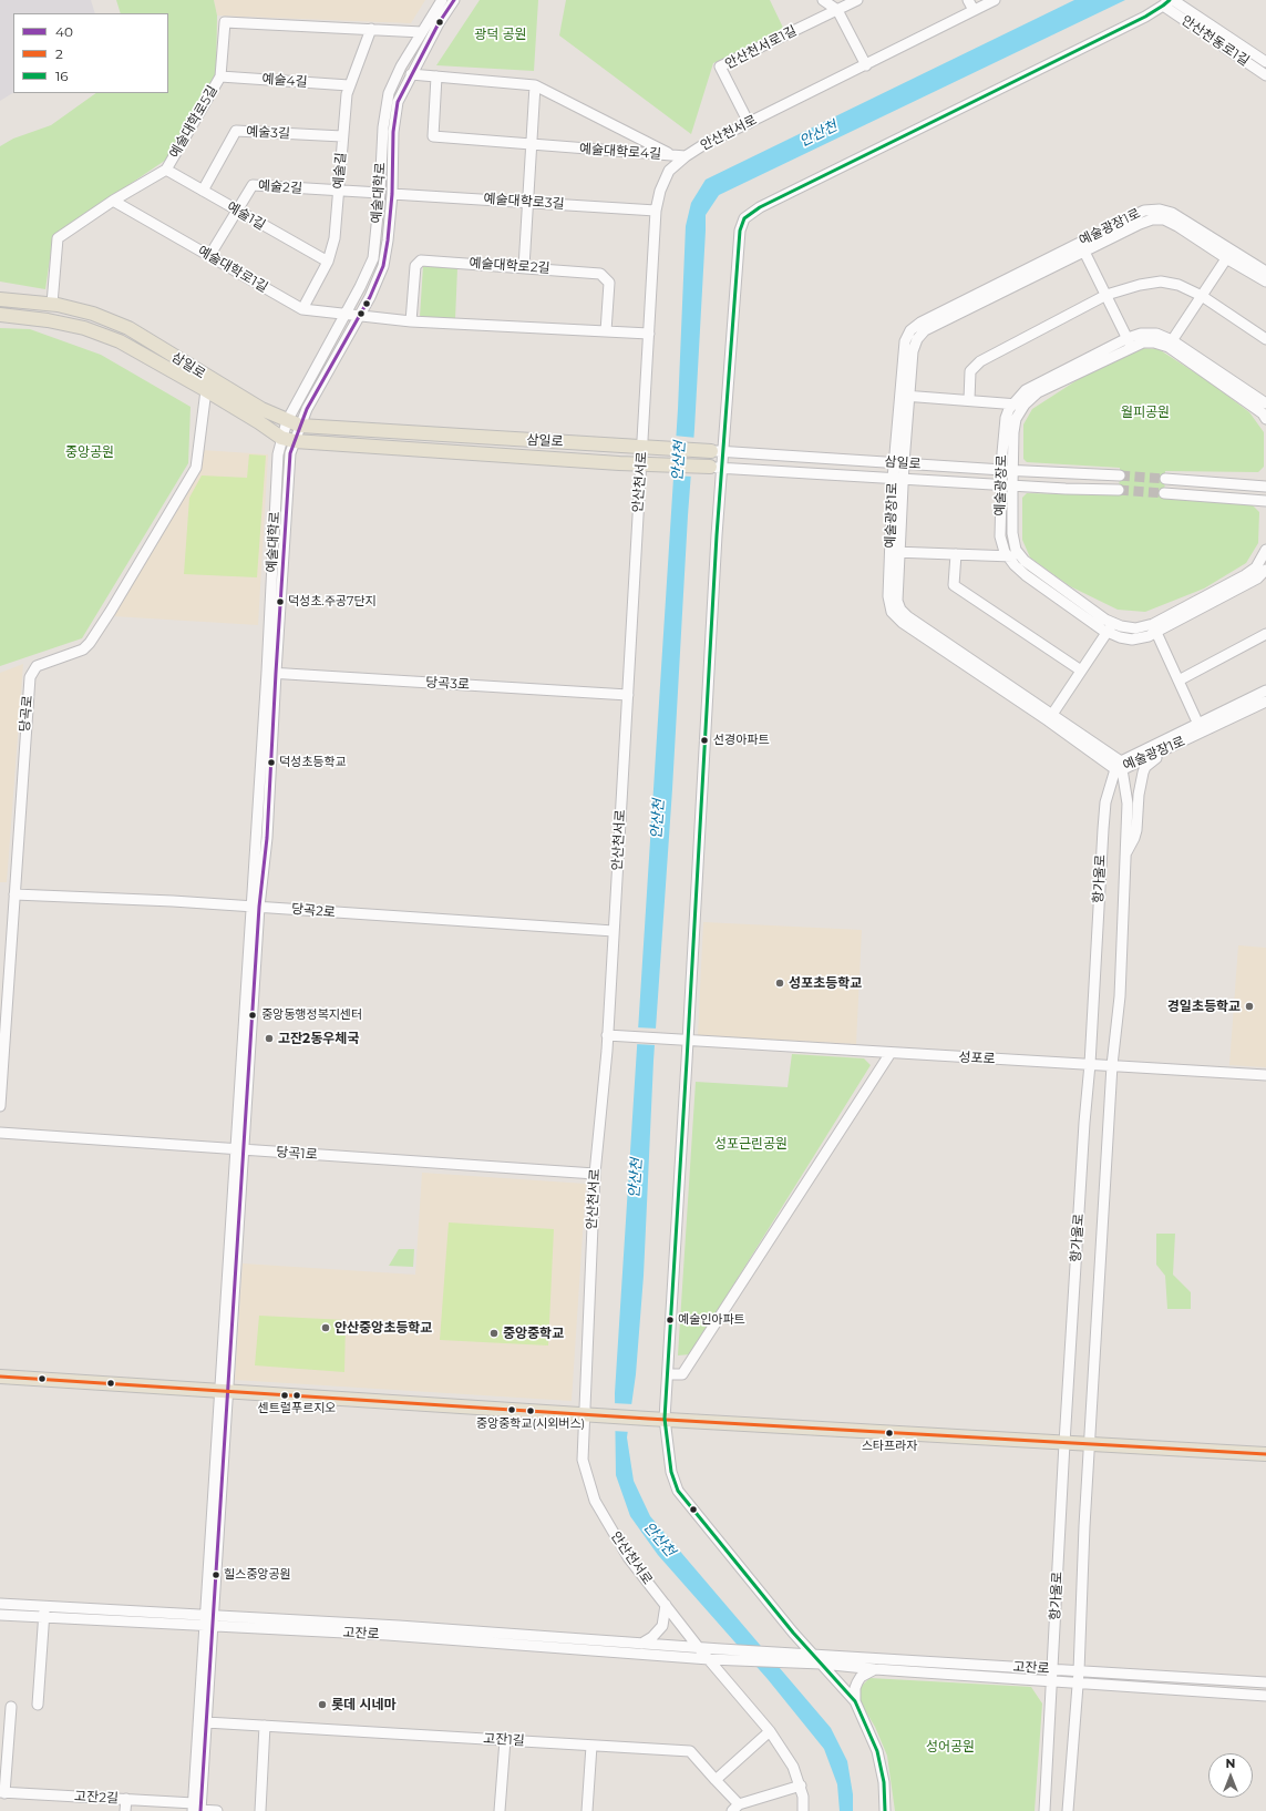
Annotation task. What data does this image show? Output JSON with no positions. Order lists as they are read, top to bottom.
{
  "streets": {
    "main road": ["삼일로"],
    "street": [
      "안산천동로1길",
      "안산천서로1길",
      "예술4길",
      "예술대학로5길",
      "예술3길",
      "안산천서로",
      "예술대학로4길",
      "예술길",
      "예술2길",
      "예술대학로",
      "예술대학로3길",
      "예술1길",
      "예술광장1로",
      "예술대학로2길",
      "예술대학로1길",
      "예술광장로",
      "당곡3로",
      "당곡로",
      "항가울로",
      "당곡2로",
      "성포로",
      "당곡1로",
      "고잔로",
      "고잔1길",
      "고잔2길"
    ]
  },
  "crossings": [
    ["안산천서로1길", "안산천서로"],
    ["예술4길", "예술대학로5길"],
    ["예술4길", "예술길"],
    ["예술대학로5길", "예술길"],
    ["예술대학로5길", "예술대학로"],
    ["예술대학로5길", "예술1길"],
    ["예술대학로5길", "예술대학로1길"],
    ["예술대학로5길", "삼일로"],
    ["예술3길", "예술길"],
    ["예술3길", "예술1길"],
    ["안산천서로", "예술대학로3길"],
    ["안산천서로", "삼일로"],
    ["안산천서로", "당곡3로"],
    ["안산천서로", "당곡2로"],
    ["안산천서로", "성포로"],
    ["안산천서로", "당곡1로"],
    ["안산천서로", "고잔로"],
    ["예술대학로4길", "예술대학로"],
    ["예술길", "예술2길"],
    ["예술길", "예술1길"],
    ["예술길", "예술대학로1길"],
    ["예술2길", "예술1길"],
    ["예술대학로", "예술대학로3길"],
    ["예술대학로", "예술대학로1길"],
    ["예술대학로", "삼일로"],
    ["예술대학로", "당곡3로"],
    ["예술대학로", "당곡2로"],
    ["예술대학로", "당곡1로"],
    ["예술대학로", "고잔로"],
    ["예술대학로", "고잔1길"],
    ["예술대학로", "고잔2길"],
    ["예술광장1로", "삼일로"],
    ["예술광장1로", "항가울로"],
    ["삼일로", "예술광장로"],
    ["삼일로", "당곡로"],
    ["당곡로", "당곡2로"],
    ["항가울로", "성포로"],
    ["항가울로", "고잔로"]
  ],
  "water": ["안산천"],
  "parks": [
    "광덕 공원",
    "월피공원",
    "중앙공원",
    "성포근린공원",
    "성어공원"
  ],
  "places": [
    "덕성초.주공7단지",
    "선경아파트",
    "덕성초등학교",
    "성포초등학교",
    "경일초등학교",
    "중앙동행정복지센터",
    "고잔2동우체국",
    "예술인아파트",
    "안산중앙초등학교",
    "중앙중학교",
    "센트럴푸르지오",
    "중앙중학교(시외버스)",
    "스타프라자",
    "힐스중앙공원",
    "롯데 시네마"
  ],
  "lines": ["transit line 40", "transit line 16", "transit line 2"],
  "legend": ["40", "2", "16"],
  "north": "top"
}
